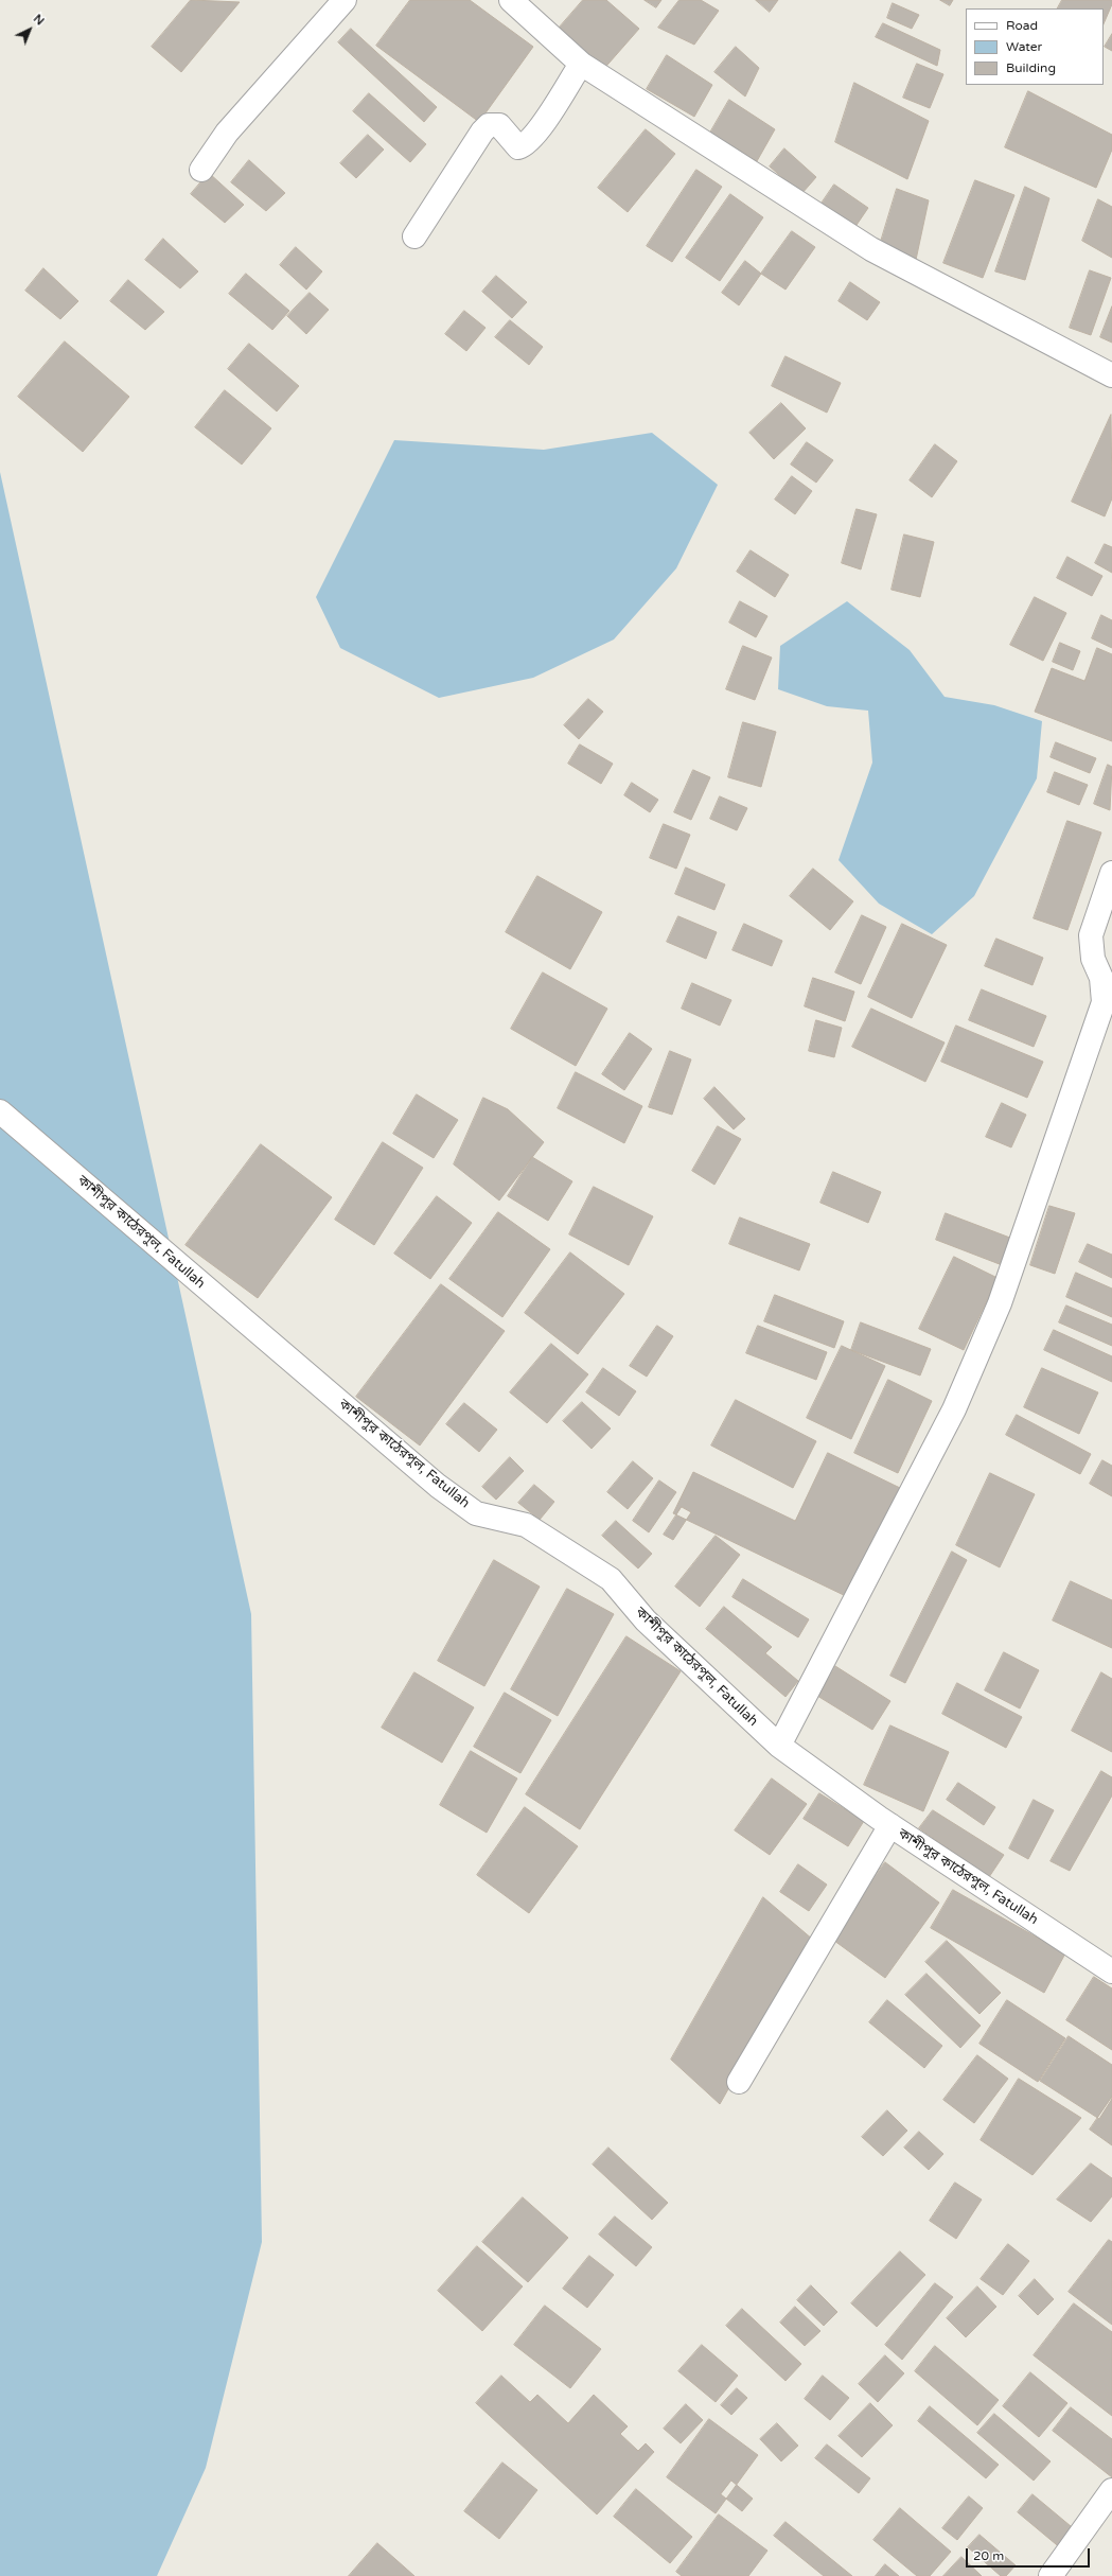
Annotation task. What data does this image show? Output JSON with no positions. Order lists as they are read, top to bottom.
{
  "streets": {
    "street": ["কাশীপুর কাঠেরপুল, Fatullah"]
  },
  "legend": ["Road", "Water", "Building"],
  "scale_bar": "20 m",
  "north": "top right"
}
